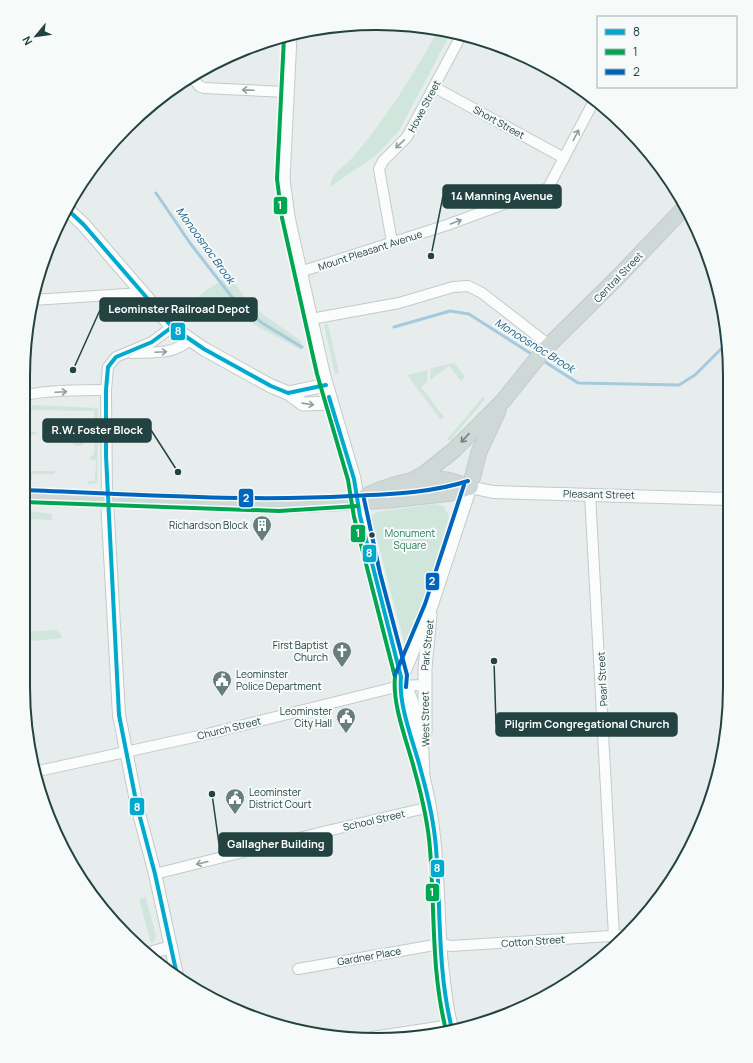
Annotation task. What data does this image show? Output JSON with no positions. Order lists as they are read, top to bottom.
{
  "streets": {
    "main road": ["Central Street", "Park Street", "West Street"],
    "street": [
      "Howe Street",
      "Short Street",
      "Mount Pleasant Avenue",
      "Pleasant Street",
      "Pearl Street",
      "Church Street",
      "School Street",
      "Cotton Street",
      "Gardner Place"
    ]
  },
  "crossings": [
    ["Howe Street", "Short Street"],
    ["Howe Street", "Mount Pleasant Avenue"],
    ["Short Street", "Mount Pleasant Avenue"],
    ["Mount Pleasant Avenue", "West Street"],
    ["Pleasant Street", "Park Street"],
    ["Pleasant Street", "Pearl Street"],
    ["Park Street", "West Street"],
    ["Park Street", "Church Street"],
    ["Pearl Street", "Cotton Street"],
    ["West Street", "Church Street"],
    ["West Street", "School Street"],
    ["West Street", "Cotton Street"],
    ["West Street", "Gardner Place"],
    ["Cotton Street", "Gardner Place"]
  ],
  "one_way": ["Howe Street", "Mount Pleasant Avenue", "School Street"],
  "water": ["Monoosnoc Brook"],
  "parks": ["Monument Square"],
  "places": {
    "other": [
      "14 Manning Avenue",
      "Leominster Railroad Depot",
      "R.W. Foster Block",
      "Pilgrim Congregational Church",
      "Gallagher Building"
    ],
    "building": ["Richardson Block"],
    "church": ["First Baptist Church"],
    "public building": ["Leominster Police Department", "Leominster City Hall", "Leominster District Court"]
  },
  "lines": ["transit line 1", "transit line 8", "transit line 2"],
  "legend": ["8", "1", "2"],
  "north": "bottom left"
}
